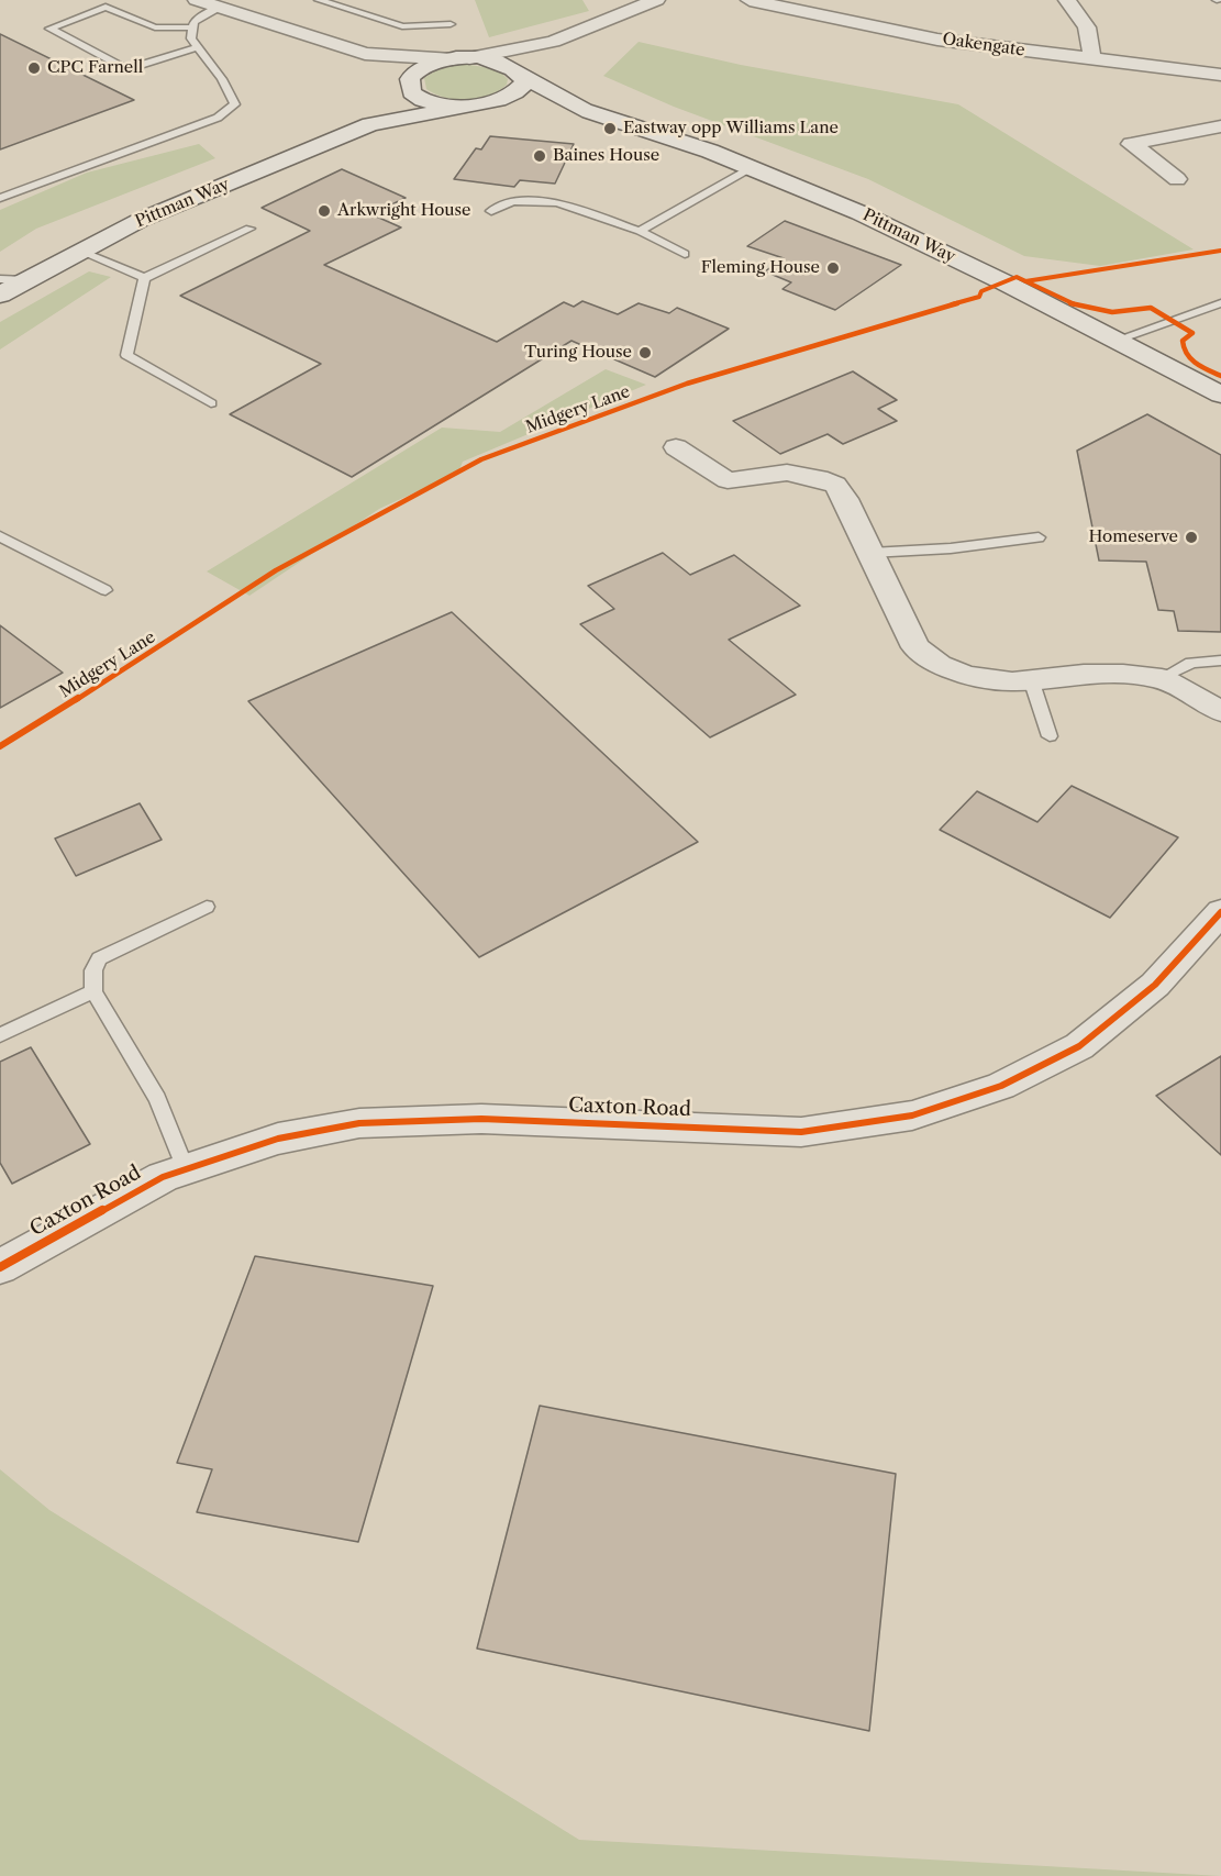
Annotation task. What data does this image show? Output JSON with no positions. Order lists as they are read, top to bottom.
{
  "streets": {
    "street": ["Oakengate", "Pittman Way", "Caxton Road"],
    "cycle path": ["Midgery Lane"]
  },
  "places": [
    "CPC Farnell",
    "Eastway opp Williams Lane",
    "Baines House",
    "Arkwright House",
    "Fleming House",
    "Turing House",
    "Homeserve"
  ]
}
